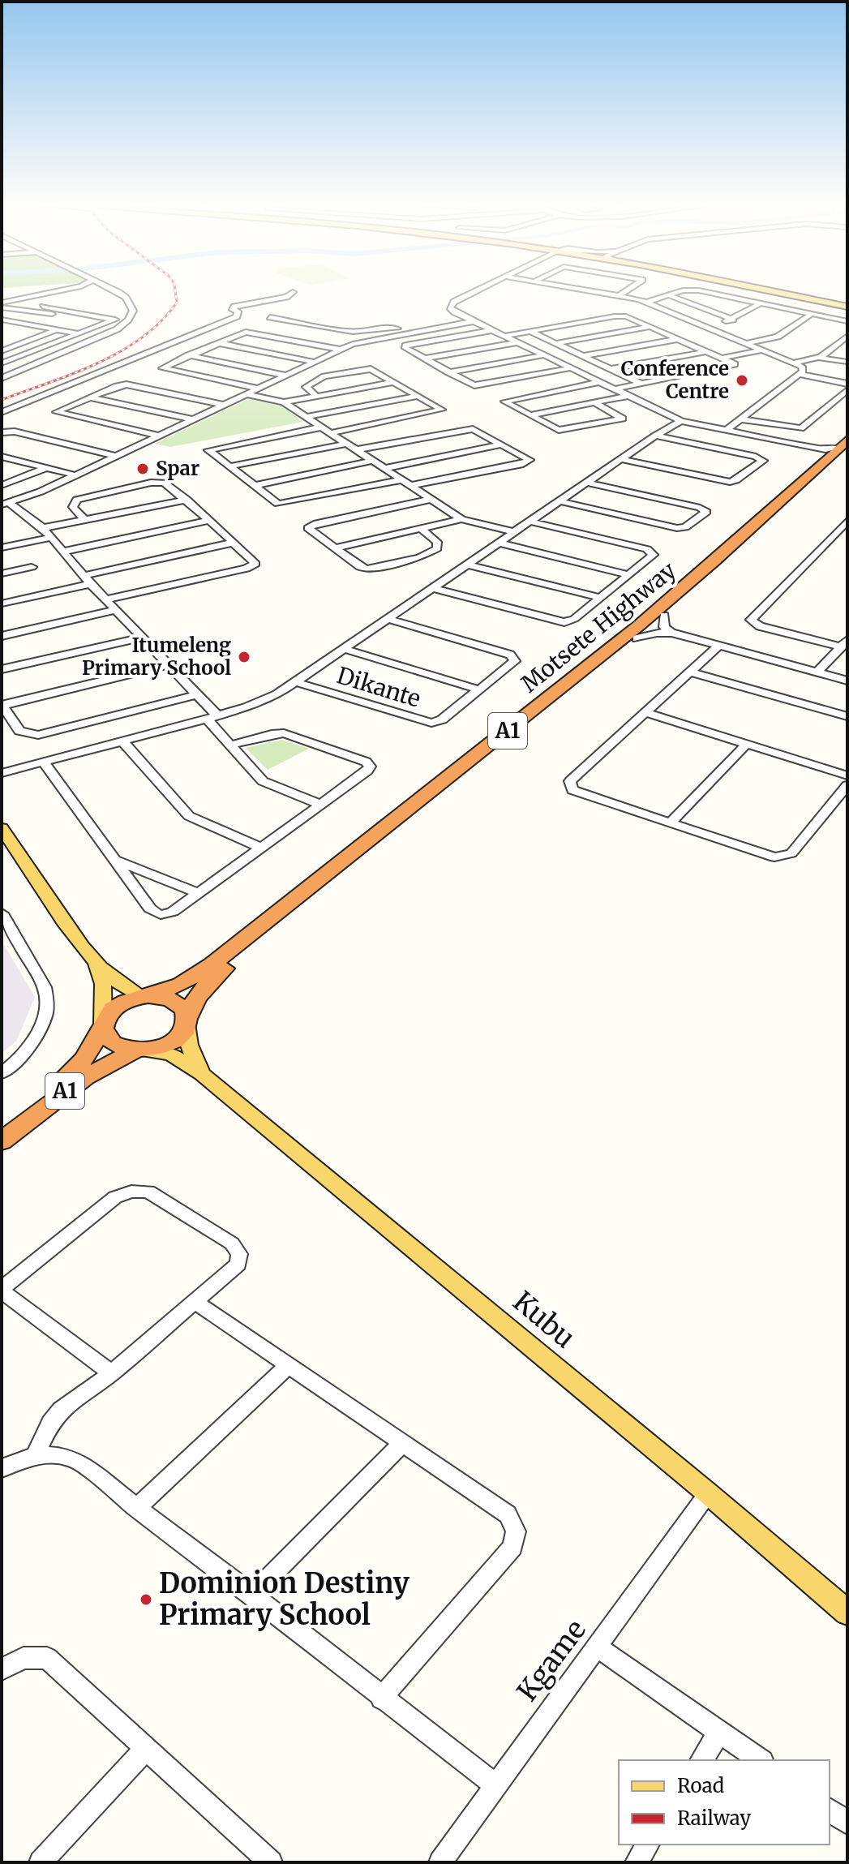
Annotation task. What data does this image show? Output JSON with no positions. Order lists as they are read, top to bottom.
{
  "streets": {
    "highway": ["Motsete Highway", "A1"],
    "main road": ["Kubu"],
    "street": ["Dikante", "Kgame"]
  },
  "crossings": [
    ["Motsete Highway", "A1"],
    ["Motsete Highway", "Kubu"],
    ["A1", "Kubu"],
    ["Kubu", "Kgame"]
  ],
  "places": [
    "Conference Centre",
    "Spar",
    "Itumeleng Primary School",
    "Dominion Destiny Primary School"
  ],
  "legend": ["Road", "Railway"]
}
